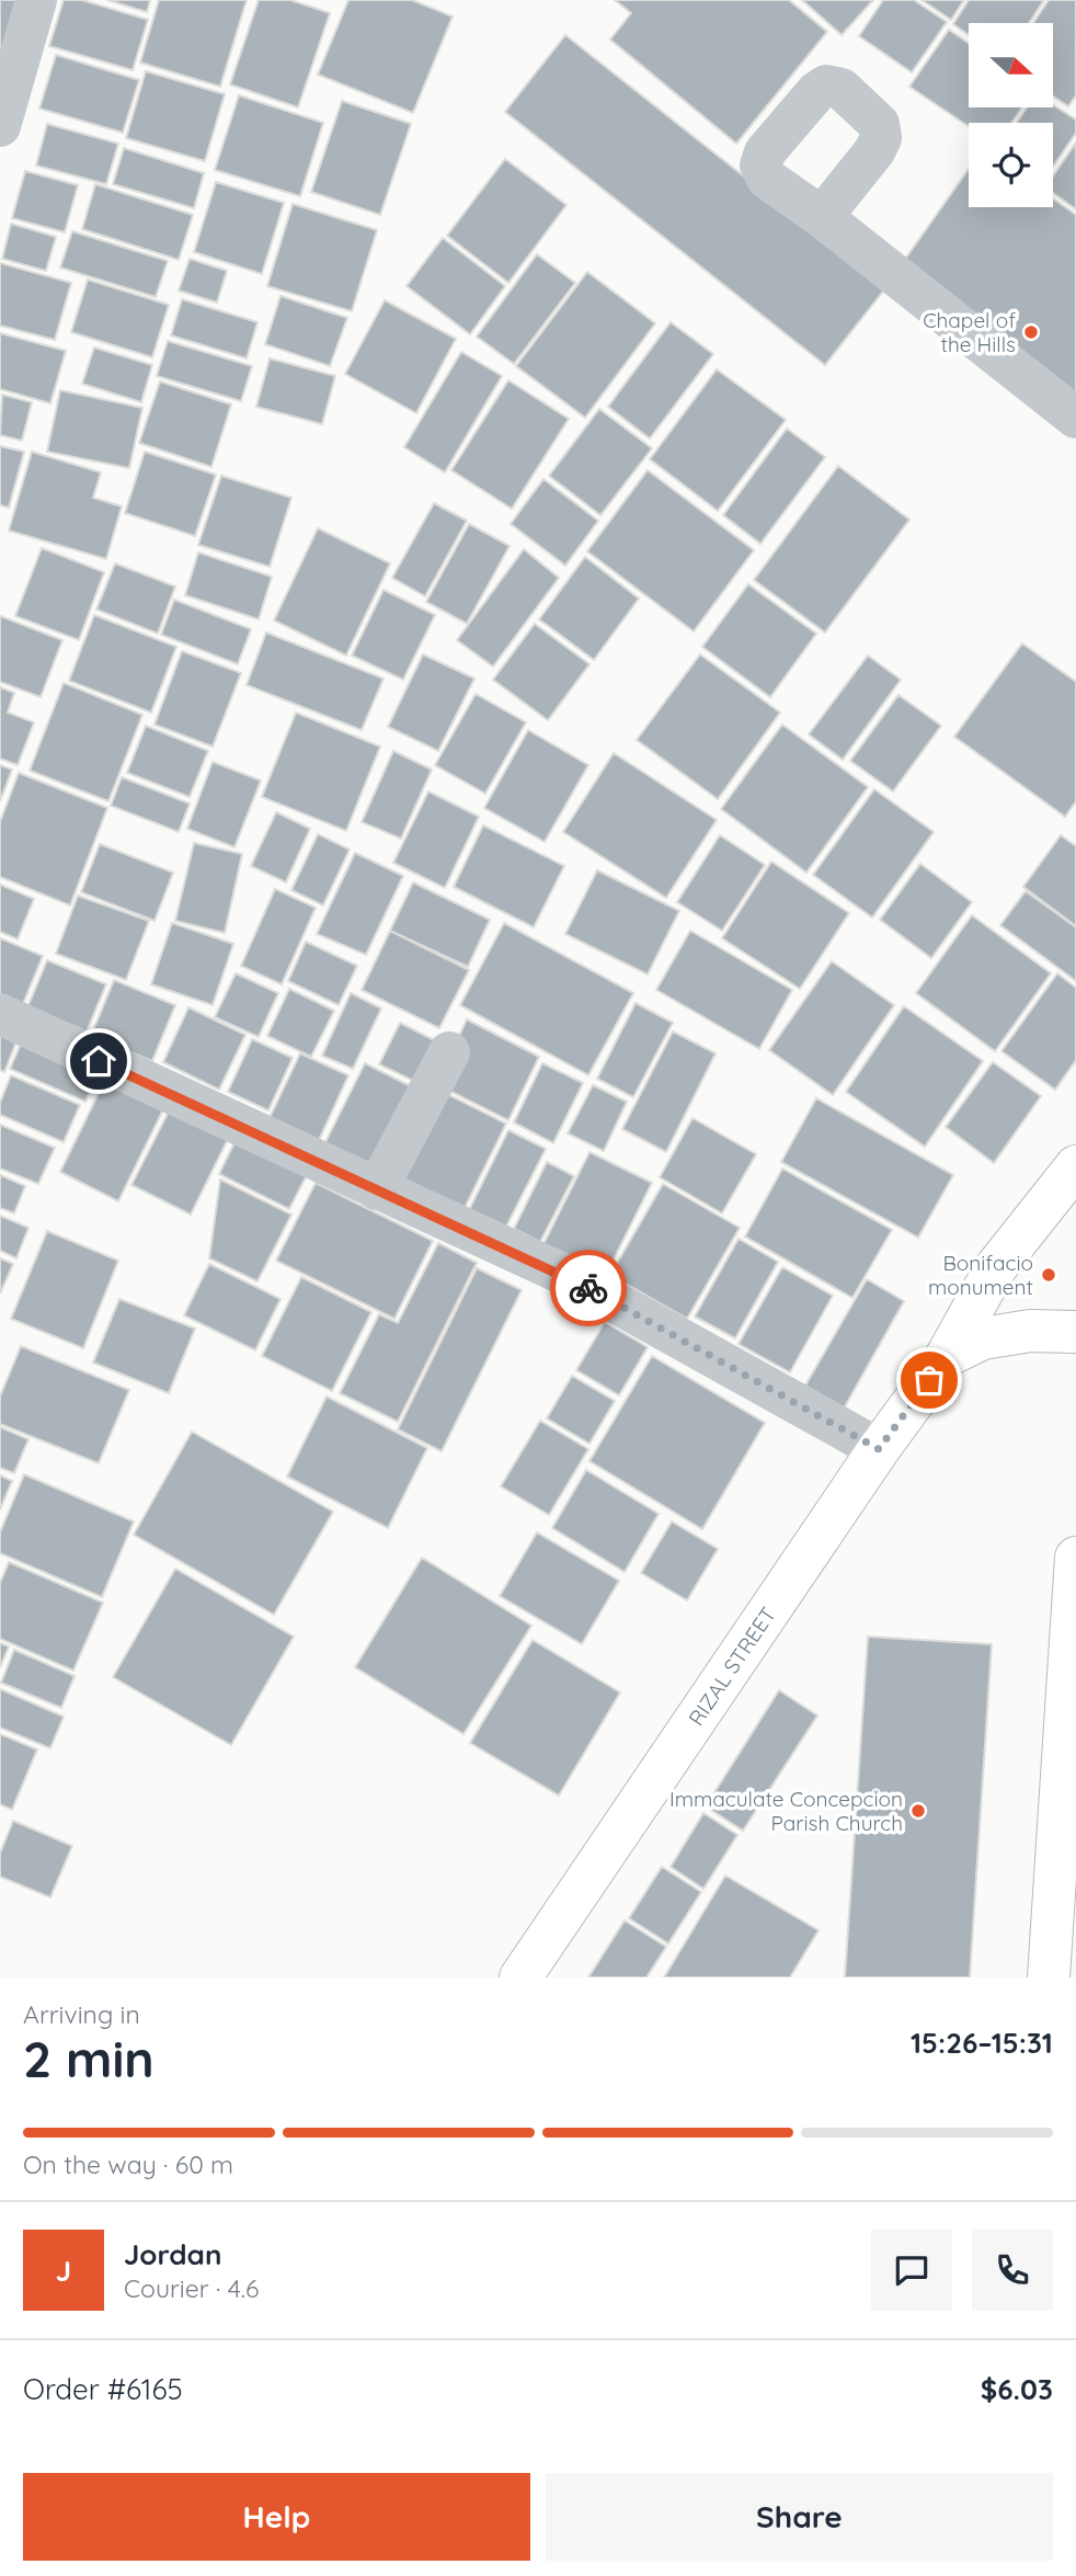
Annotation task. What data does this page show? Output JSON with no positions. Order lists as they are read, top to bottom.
{
  "streets": {
    "main road": ["RIZAL STREET"]
  },
  "places": ["Chapel of the Hills", "Bonifacio monument", "Immaculate Concepcion Parish Church"],
  "north": "right",
  "page": {
    "heading": ["2 min", "Arriving in", "15:26–15:31"],
    "panel": [
      "Jordan",
      "Courier · 4.6",
      "Order #6165",
      "$6.03"
    ],
    "bar": "On the way · 60 m",
    "round": "J",
    "buttons": ["Help", "Share"]
  }
}
